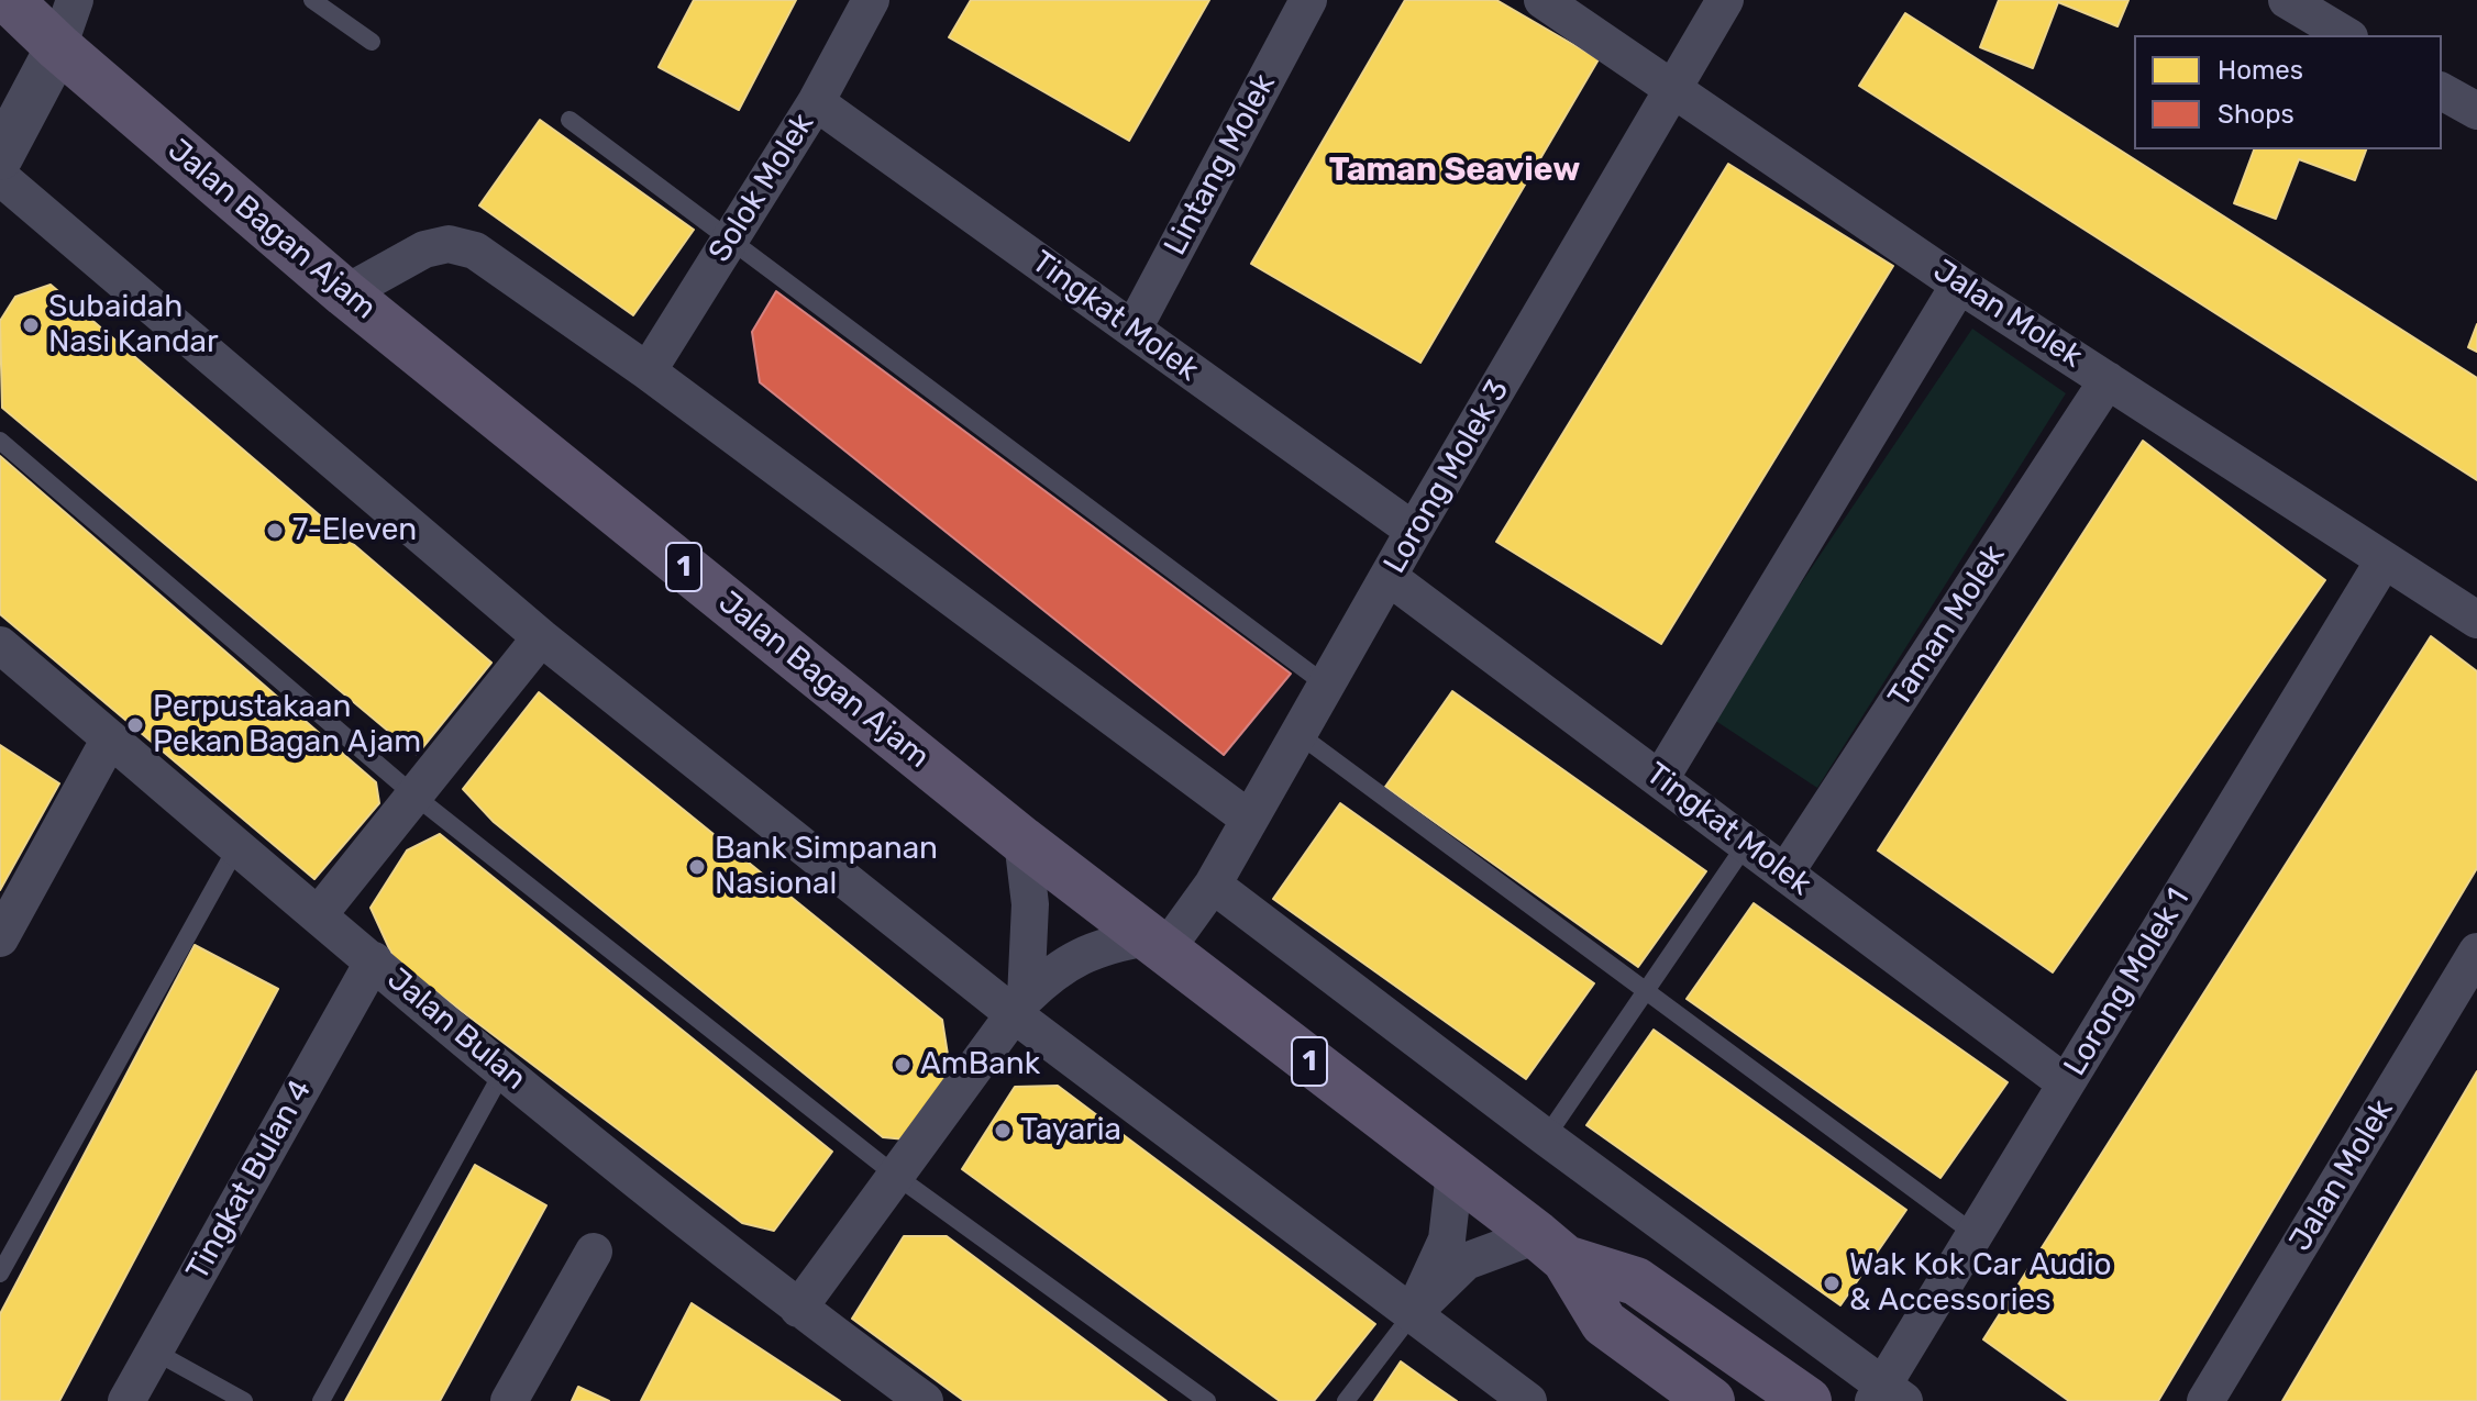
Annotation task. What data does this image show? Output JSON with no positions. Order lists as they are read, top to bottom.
{
  "streets": {
    "main road": ["Jalan Bagan Ajam", "1"],
    "street": [
      "Lintang Molek",
      "Solok Molek",
      "Jalan Molek",
      "Tingkat Molek",
      "Lorong Molek 3",
      "Taman Molek",
      "Lorong Molek 1",
      "Jalan Bulan",
      "Tingkat Bulan 4"
    ]
  },
  "crossings": [
    ["Lintang Molek", "Tingkat Molek"],
    ["Solok Molek", "Tingkat Molek"],
    ["Jalan Bagan Ajam", "Lorong Molek 3"],
    ["Jalan Bagan Ajam", "1"],
    ["Jalan Molek", "Lorong Molek 3"],
    ["Jalan Molek", "Taman Molek"],
    ["Jalan Molek", "Lorong Molek 1"],
    ["Tingkat Molek", "Lorong Molek 3"],
    ["Tingkat Molek", "Taman Molek"],
    ["Tingkat Molek", "Lorong Molek 1"],
    ["Jalan Bulan", "Tingkat Bulan 4"]
  ],
  "districts": ["Taman Seaview"],
  "places": [
    "Subaidah Nasi Kandar",
    "7-Eleven",
    "Perpustakaan Pekan Bagan Ajam",
    "Bank Simpanan Nasional",
    "AmBank",
    "Tayaria",
    "Wak Kok Car Audio & Accessories"
  ],
  "legend": ["Homes", "Shops"]
}
